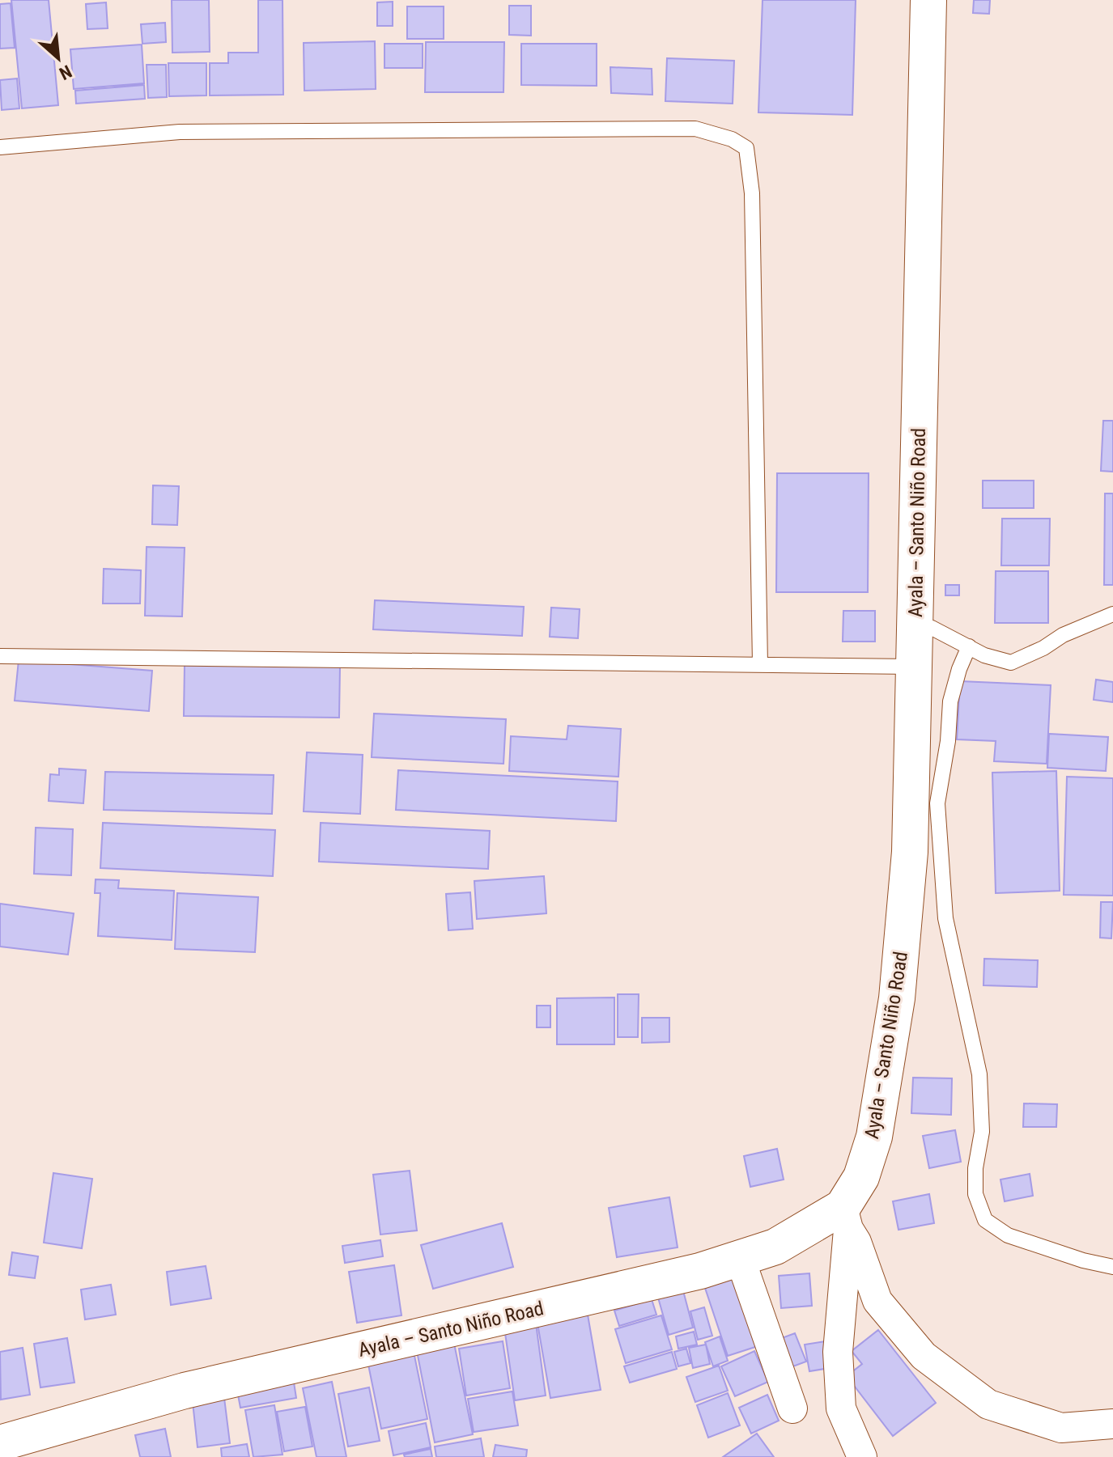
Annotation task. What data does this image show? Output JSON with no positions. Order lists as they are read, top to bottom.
{
  "streets": {
    "street": ["Ayala – Santo Niño Road"]
  },
  "north": "bottom right"
}
